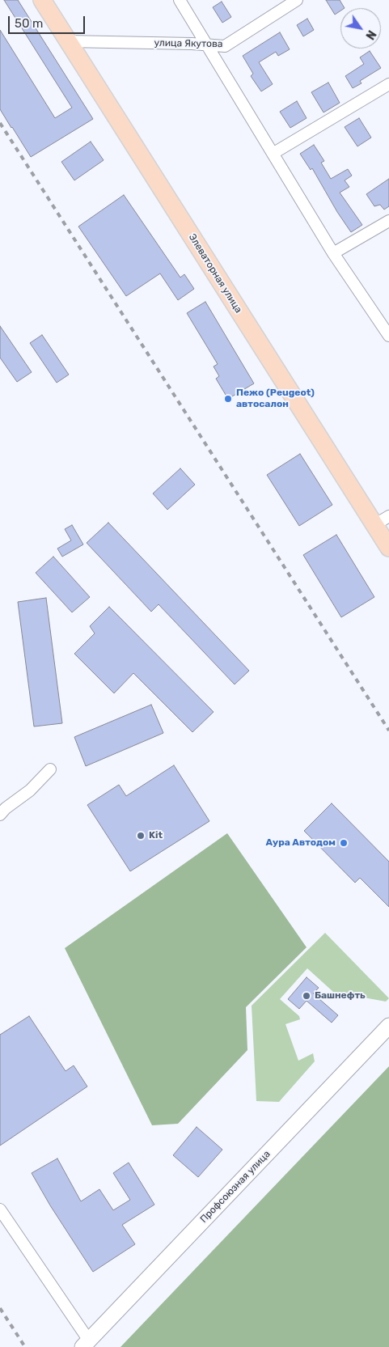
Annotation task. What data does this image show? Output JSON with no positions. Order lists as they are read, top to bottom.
{
  "streets": {
    "main road": ["Элеваторная улица", "Профсоюзная улица"],
    "street": ["улица Якутова"]
  },
  "crossings": [
    ["улица Якутова", "Элеваторная улица"]
  ],
  "places": [
    "Пежо (Peugeot) автосалон",
    "Kit",
    "Аура Автодом",
    "Башнефть"
  ],
  "scale_bar": "50 m",
  "north": "bottom right"
}
